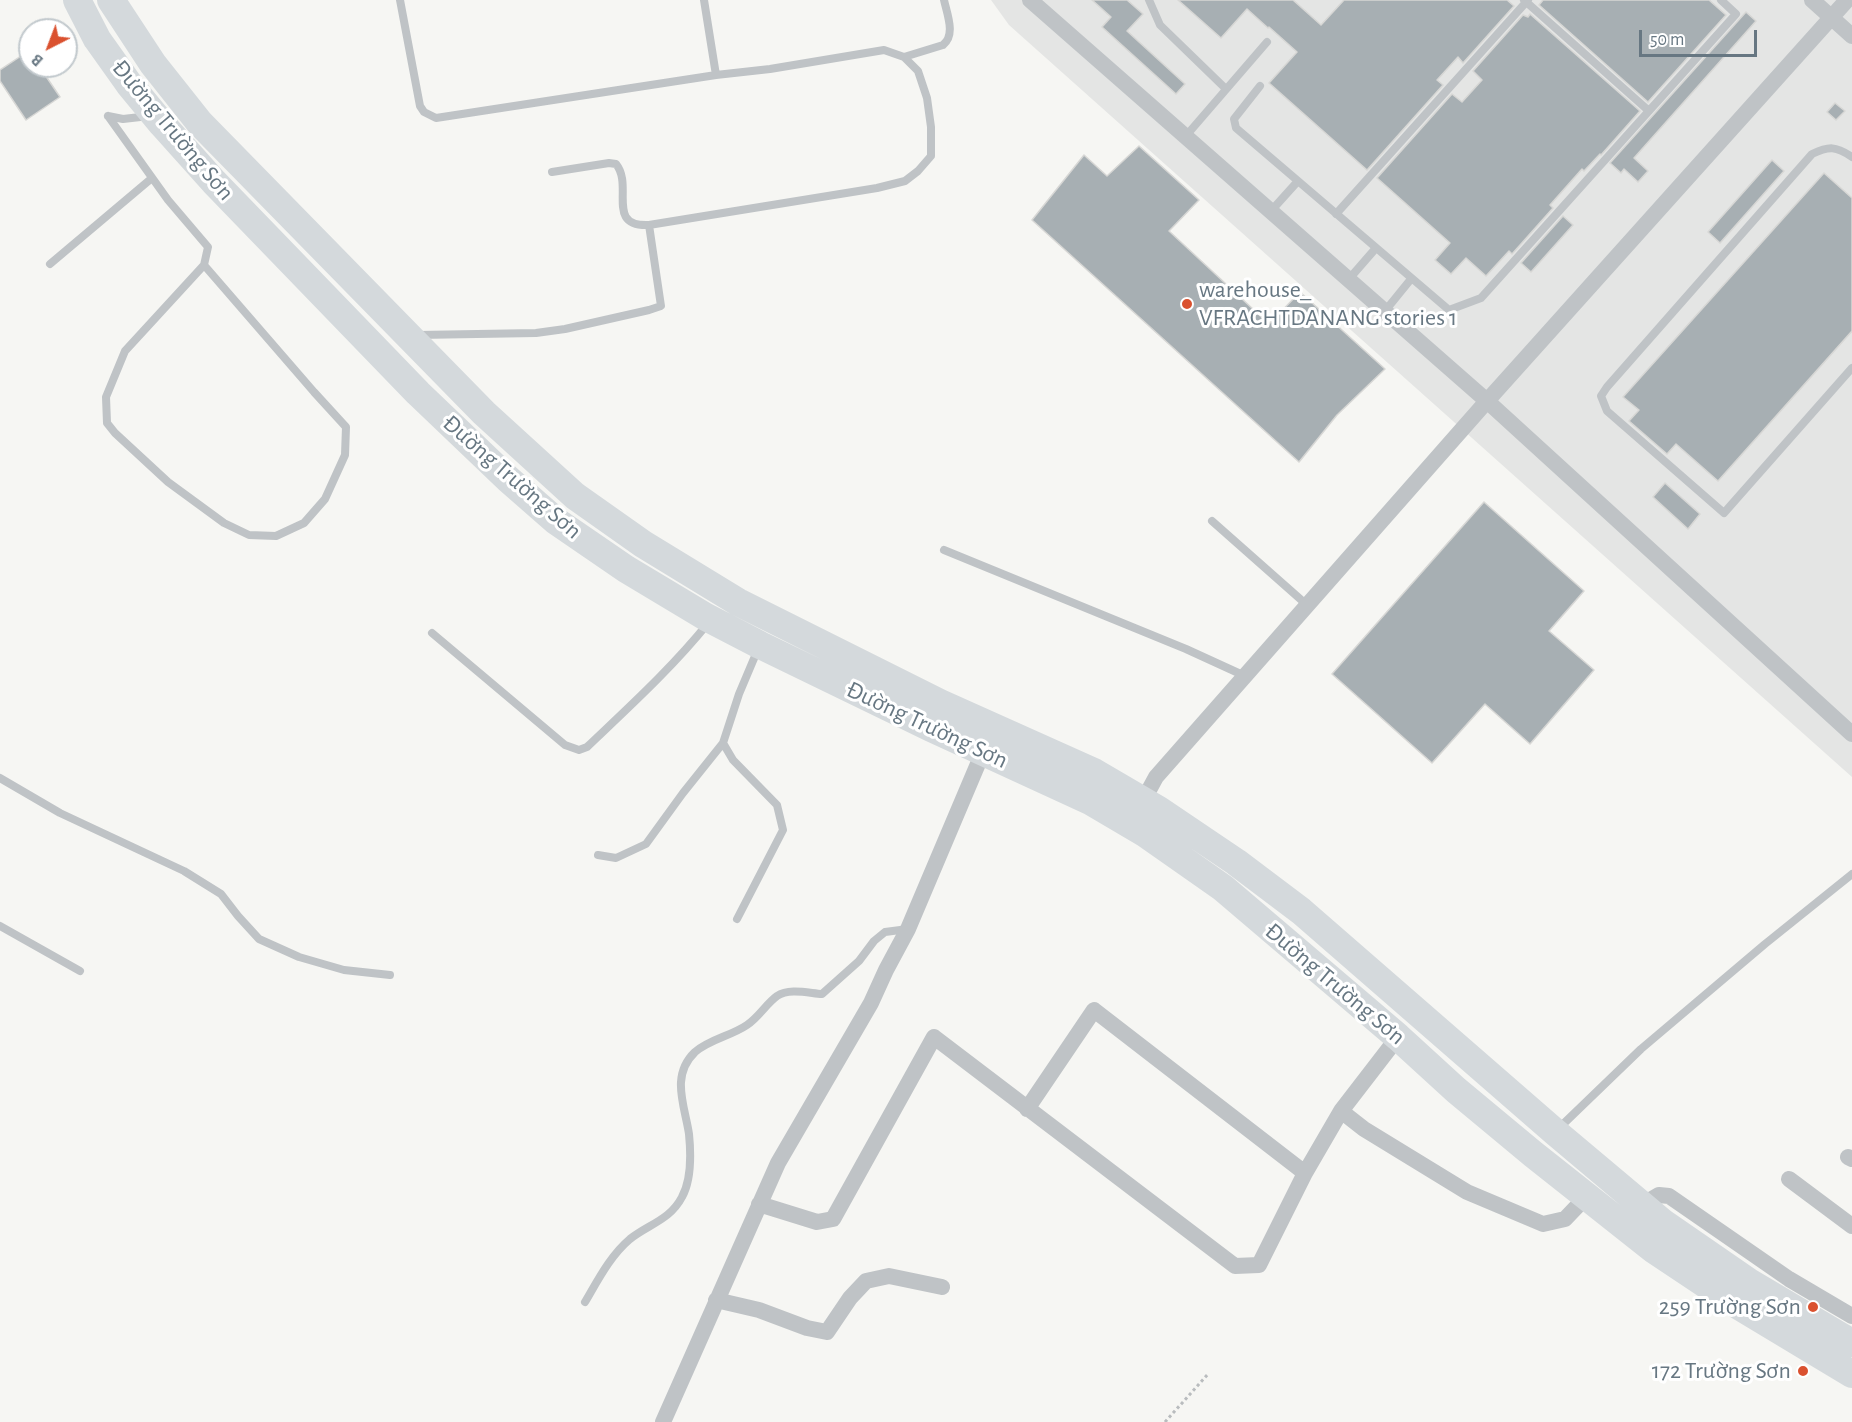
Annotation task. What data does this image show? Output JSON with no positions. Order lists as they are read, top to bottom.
{
  "streets": {
    "highway": ["Đường Trường Sơn"]
  },
  "places": ["warehouse_ VFRACHTDANANG stories 1", "259 Trường Sơn", "172 Trường Sơn"],
  "scale_bar": "50 m",
  "north": "bottom left"
}
